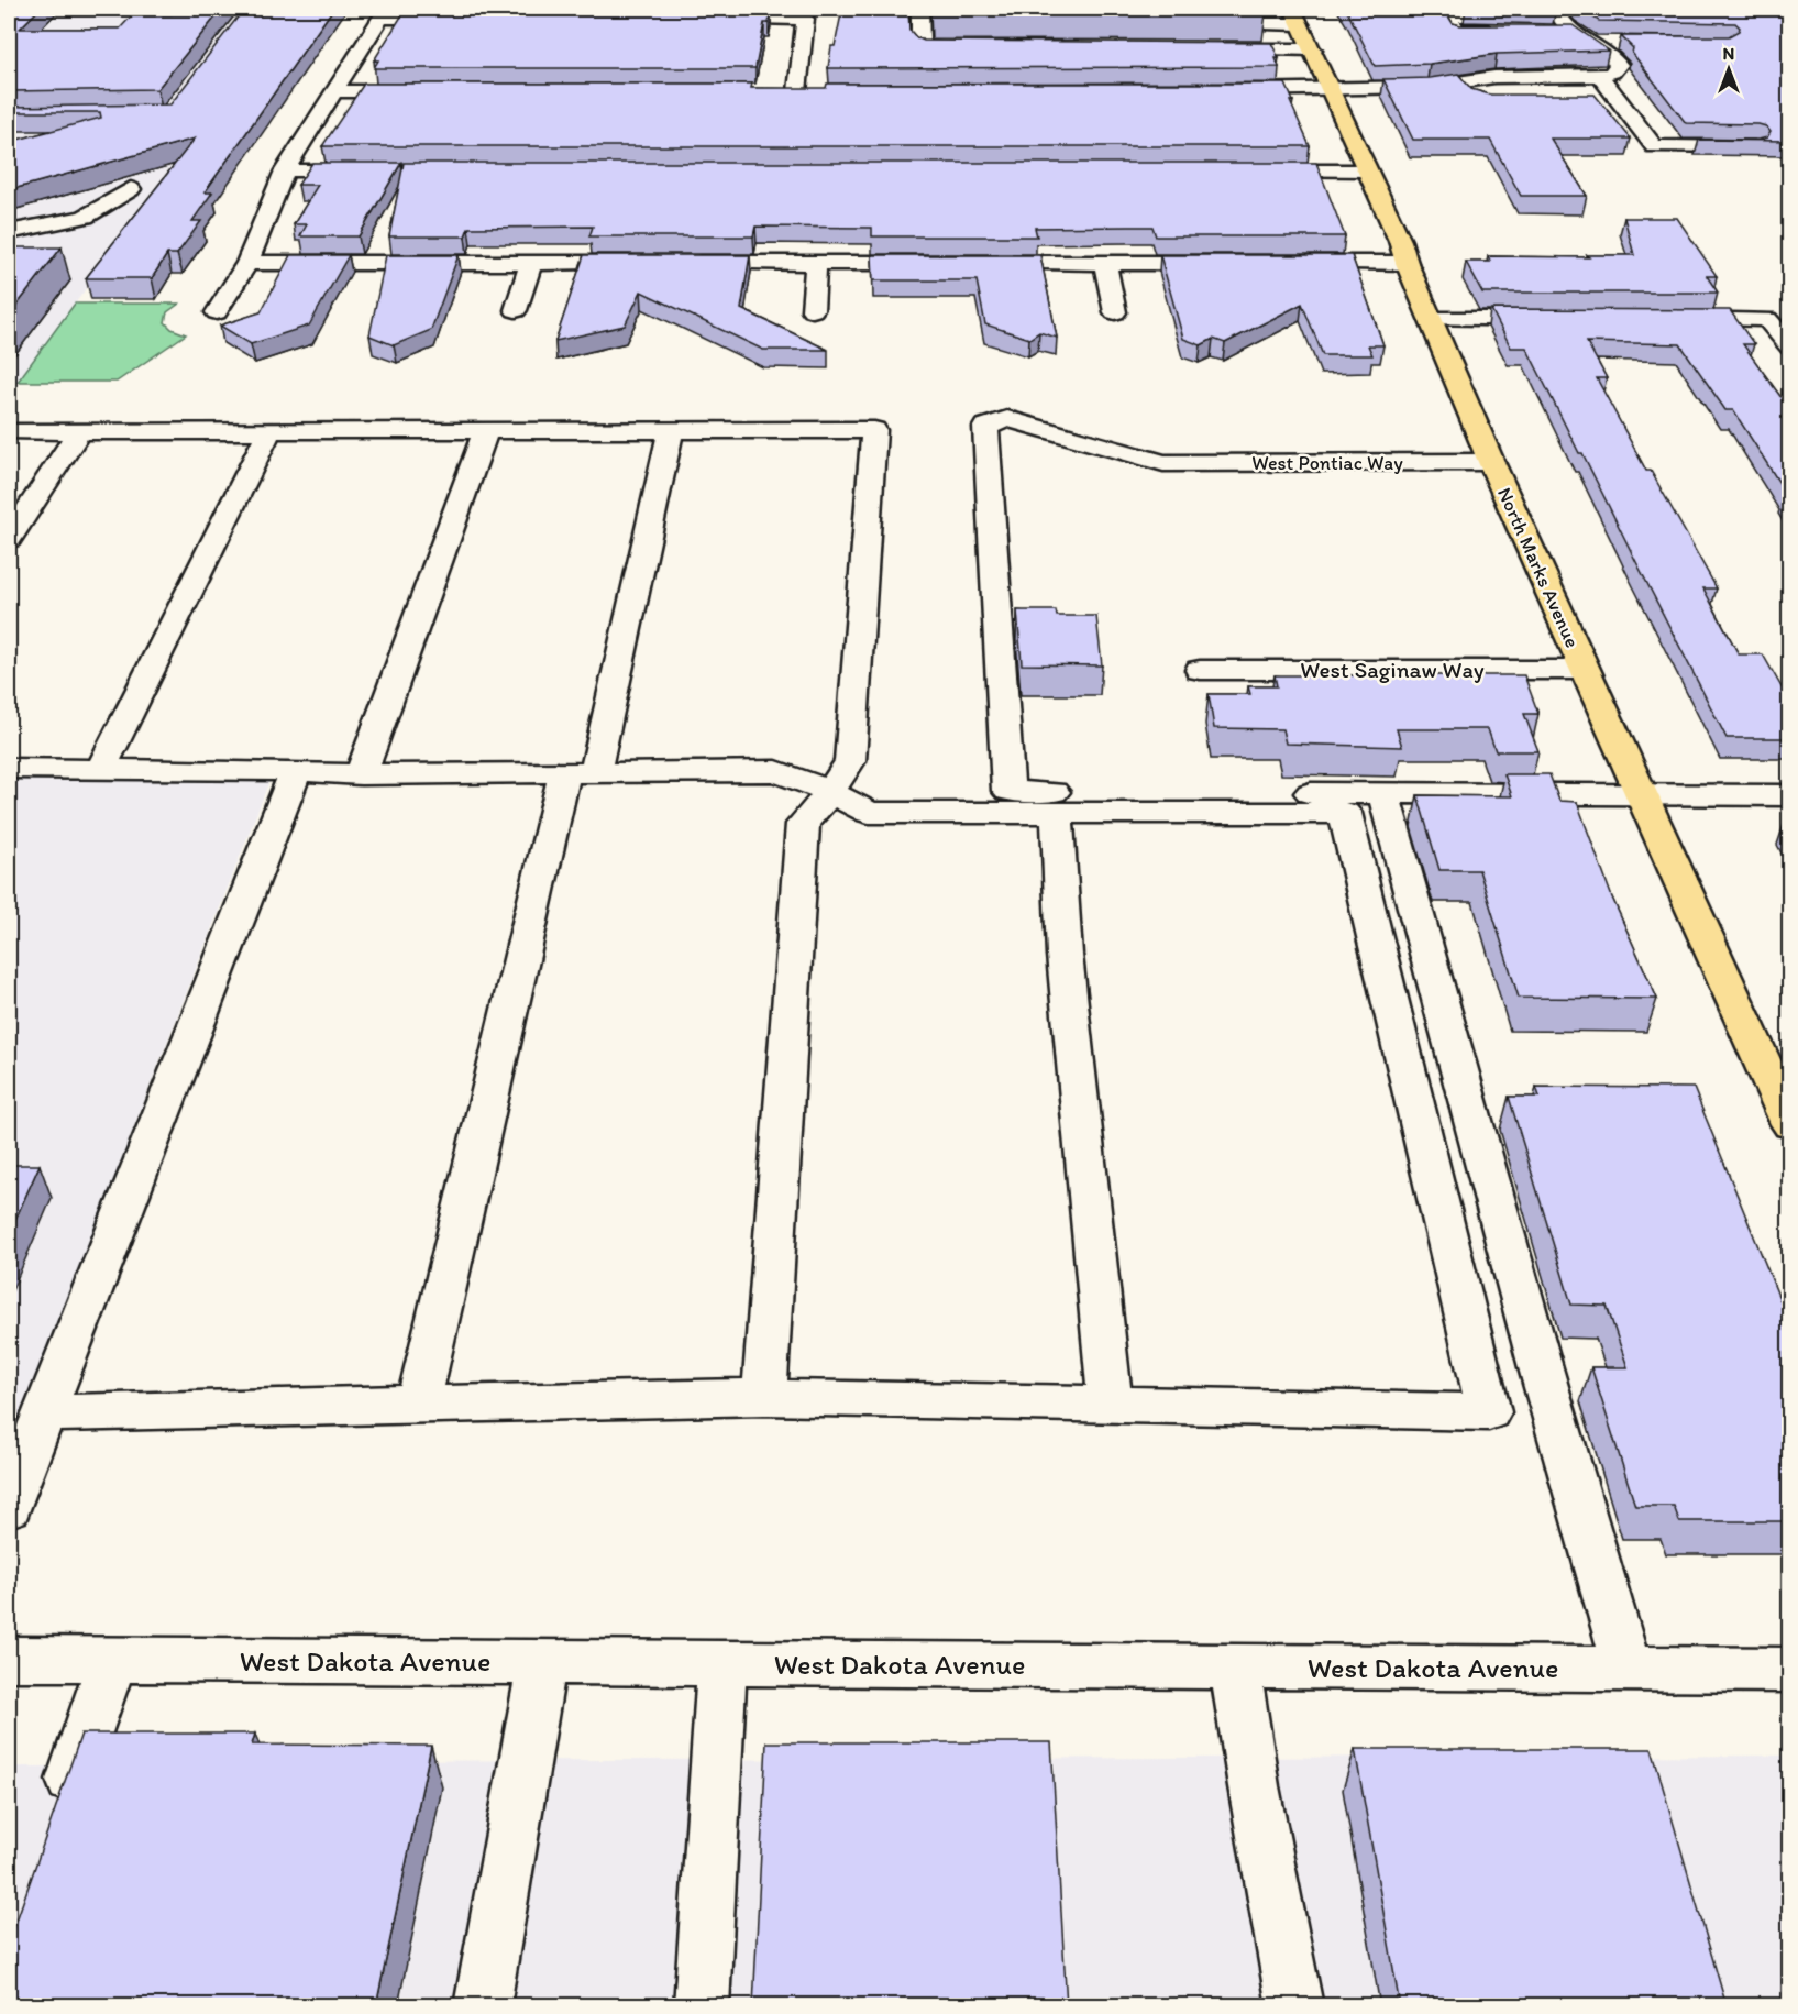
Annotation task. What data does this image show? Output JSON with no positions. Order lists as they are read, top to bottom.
{
  "streets": {
    "main road": ["North Marks Avenue"],
    "street": ["West Pontiac Way", "West Saginaw Way", "West Dakota Avenue"]
  },
  "crossings": [
    ["West Pontiac Way", "North Marks Avenue"],
    ["North Marks Avenue", "West Saginaw Way"]
  ],
  "north": "top"
}
